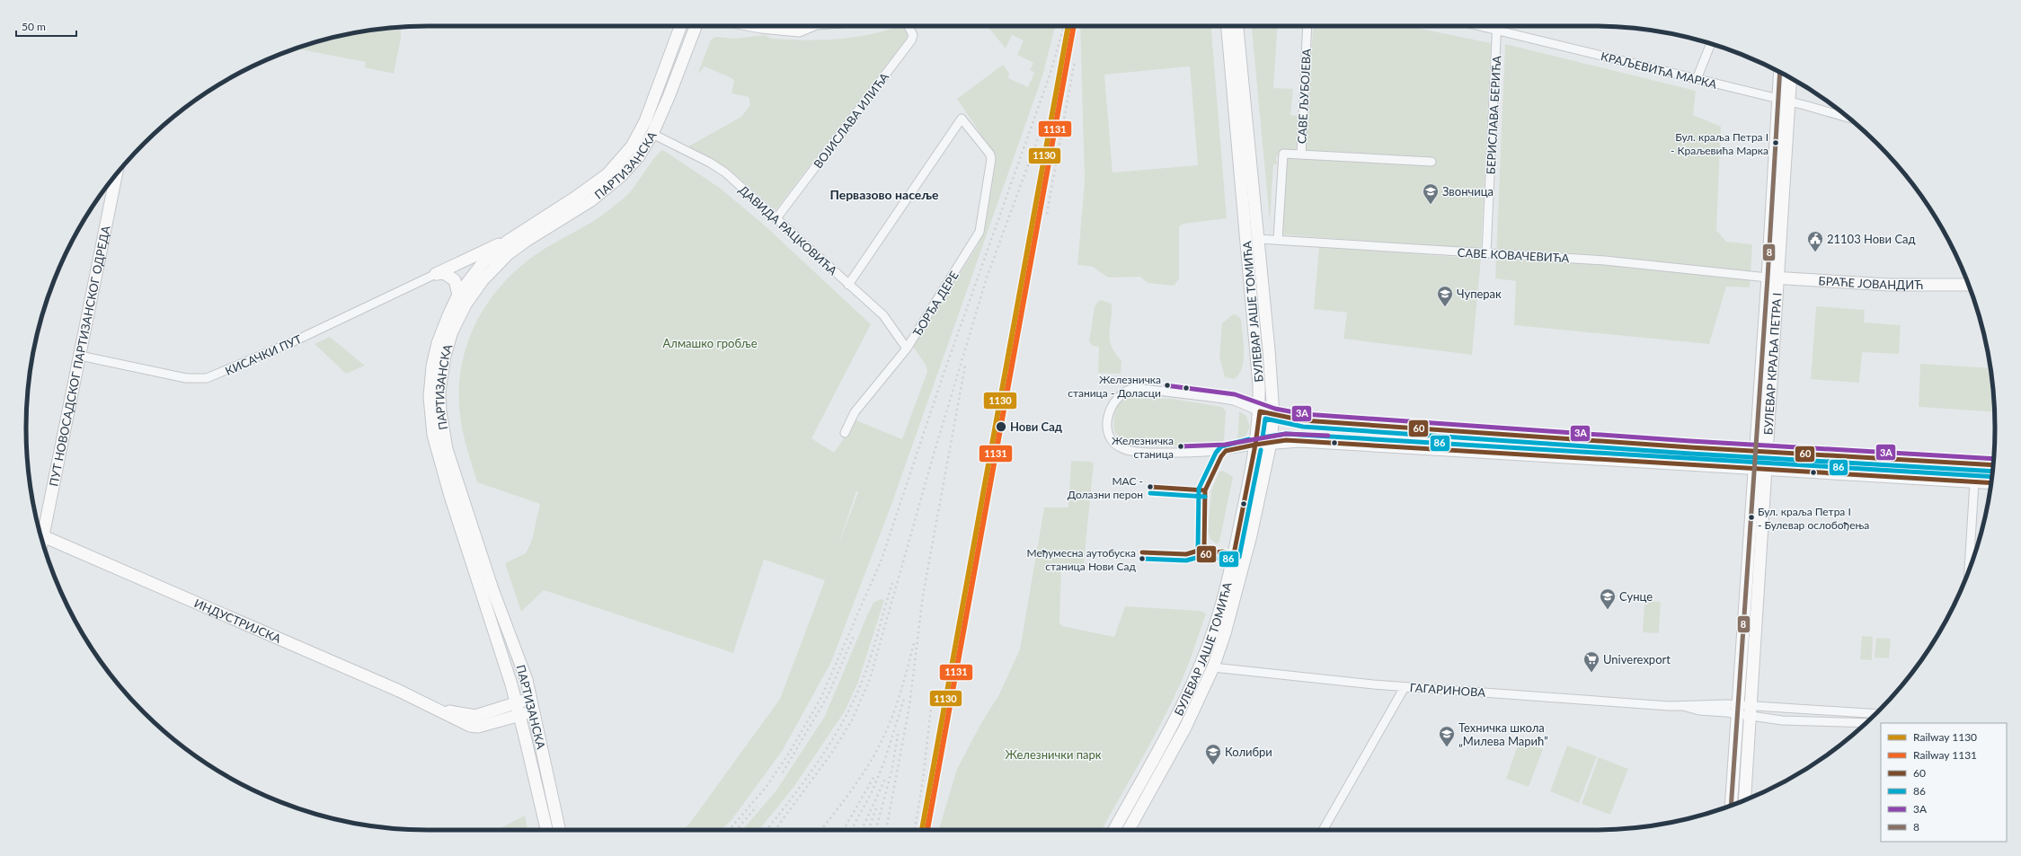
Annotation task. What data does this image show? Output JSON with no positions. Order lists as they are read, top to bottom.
{
  "streets": {
    "main road": [
      "ПАРТИЗАНСКА",
      "БРАЋЕ ЈОВАНДИЋ",
      "БУЛЕВАР ЈАШЕ ТОМИЋА",
      "ПУТ НОВОСАДСКОГ ПАРТИЗАНСКОГ ОДРЕДА",
      "БУЛЕВАР КРАЉА ПЕТРА I",
      "ИНДУСТРИЈСКА"
    ],
    "street": [
      "КРАЉЕВИЋА МАРКА",
      "САВЕ ЉУБОЈЕВА",
      "БЕРИСЛАВА БЕРИЋА",
      "ВОЈИСЛАВА ИЛИЋА",
      "ДАВИДА РАЦКОВИЋА",
      "САВЕ КОВАЧЕВИЋА",
      "ЂОРЂА ДЕРЕ",
      "КИСАЧКИ ПУТ",
      "ГАГАРИНОВА"
    ]
  },
  "crossings": [
    ["КРАЉЕВИЋА МАРКА", "БЕРИСЛАВА БЕРИЋА"],
    ["КРАЉЕВИЋА МАРКА", "БУЛЕВАР КРАЉА ПЕТРА I"],
    ["САВЕ ЉУБОЈЕВА", "САВЕ КОВАЧЕВИЋА"],
    ["БЕРИСЛАВА БЕРИЋА", "САВЕ КОВАЧЕВИЋА"],
    ["ВОЈИСЛАВА ИЛИЋА", "ДАВИДА РАЦКОВИЋА"],
    ["ПАРТИЗАНСКА", "ДАВИДА РАЦКОВИЋА"],
    ["ПАРТИЗАНСКА", "ИНДУСТРИЈСКА"],
    ["ДАВИДА РАЦКОВИЋА", "ЂОРЂА ДЕРЕ"],
    ["САВЕ КОВАЧЕВИЋА", "БРАЋЕ ЈОВАНДИЋ"],
    ["САВЕ КОВАЧЕВИЋА", "БУЛЕВАР ЈАШЕ ТОМИЋА"],
    ["САВЕ КОВАЧЕВИЋА", "БУЛЕВАР КРАЉА ПЕТРА I"],
    ["БРАЋЕ ЈОВАНДИЋ", "БУЛЕВАР КРАЉА ПЕТРА I"],
    ["БУЛЕВАР ЈАШЕ ТОМИЋА", "ГАГАРИНОВА"],
    ["КИСАЧКИ ПУТ", "ПУТ НОВОСАДСКОГ ПАРТИЗАНСКОГ ОДРЕДА"],
    ["БУЛЕВАР КРАЉА ПЕТРА I", "ГАГАРИНОВА"]
  ],
  "districts": ["Первазово насеље"],
  "parks": ["Алмашко гробље", "Железнички парк"],
  "places": {
    "other": [
      "Бул. краља Петра I - Краљевића Марка",
      "Железничка станица - Доласци",
      "Нови Сад",
      "Железничка станица",
      "МАС - Долазни перон",
      "Бул. краља Петра I - Булевар ослобођења",
      "Међумесна аутобуска станица Нови Сад"
    ],
    "school or university": [
      "Звончица",
      "Чуперак",
      "Сунце",
      "Техничка школа „Милева Марић”",
      "Колибри"
    ],
    "public building": ["21103 Нови Сад"],
    "supermarket": ["Univerexport"]
  },
  "lines": [
    "rail line 1130",
    "rail line 1131",
    "transit line 8",
    "transit line 3A",
    "transit line 60",
    "transit line 86"
  ],
  "legend": [
    "Railway 1130",
    "Railway 1131",
    "60",
    "86",
    "3A",
    "8"
  ],
  "scale_bar": "50 m"
}
